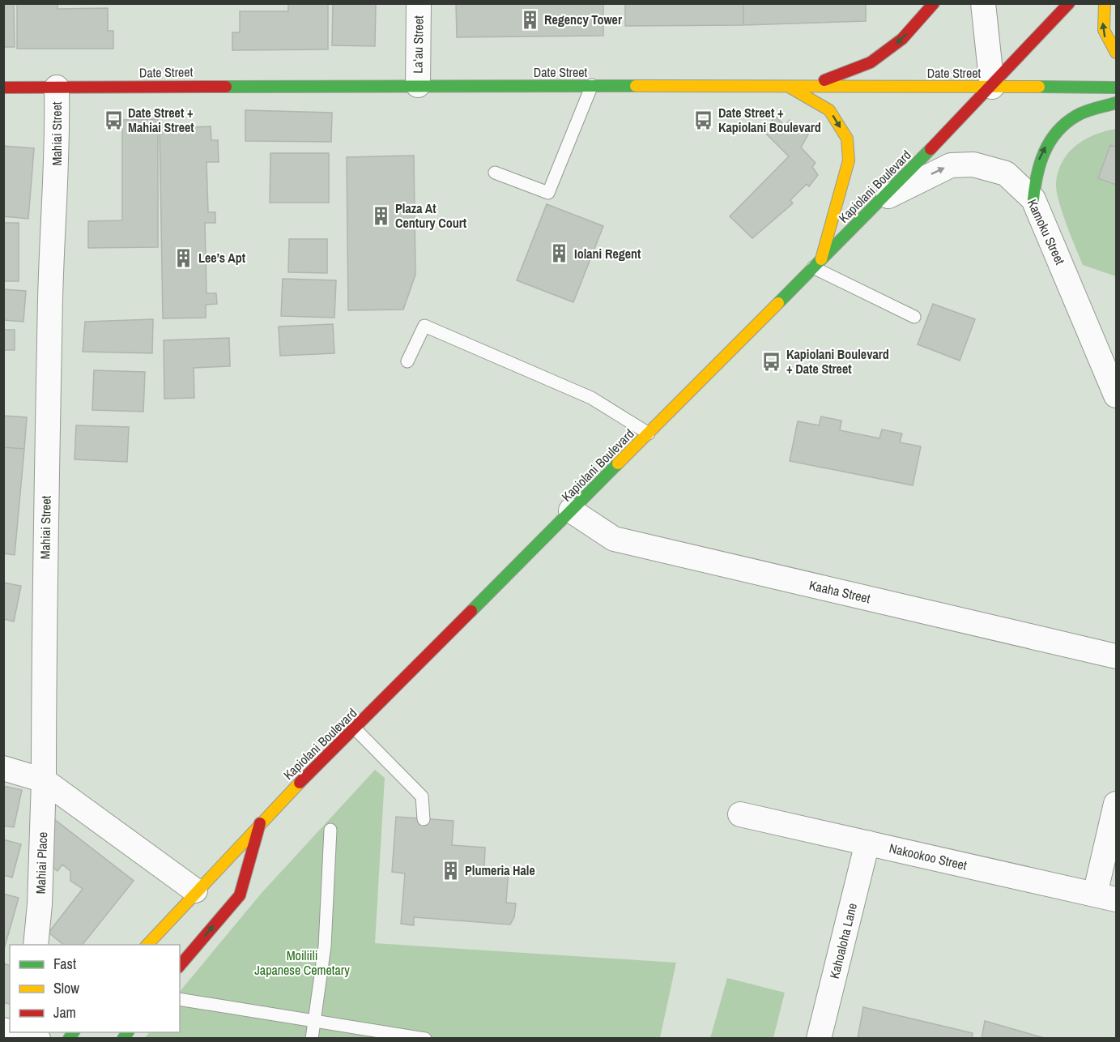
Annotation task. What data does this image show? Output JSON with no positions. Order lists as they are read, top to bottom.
{
  "streets": {
    "main road": ["Date Street", "Kapiolani Boulevard"],
    "street": [
      "Laʻau Street",
      "Mahiai Street",
      "Kamoku Street",
      "Kaaha Street",
      "Nakookoo Street",
      "Mahiai Place",
      "Kahoaloha Lane"
    ]
  },
  "crossings": [
    ["Laʻau Street", "Date Street"],
    ["Date Street", "Mahiai Street"],
    ["Date Street", "Kapiolani Boulevard"],
    ["Mahiai Street", "Mahiai Place"],
    ["Kapiolani Boulevard", "Kamoku Street"],
    ["Kapiolani Boulevard", "Kaaha Street"],
    ["Nakookoo Street", "Kahoaloha Lane"]
  ],
  "one_way": ["Kamoku Street"],
  "parks": ["Moiliili Japanese Cemetary"],
  "places": {
    "building": [
      "Regency Tower",
      "Plaza At Century Court",
      "Iolani Regent",
      "Lee’s Apt",
      "Plumeria Hale"
    ],
    "bus stop": ["Date Street + Mahiai Street", "Date Street + Kapiolani Boulevard", "Kapiolani Boulevard + Date Street"]
  },
  "legend": ["Fast", "Slow", "Jam"]
}
